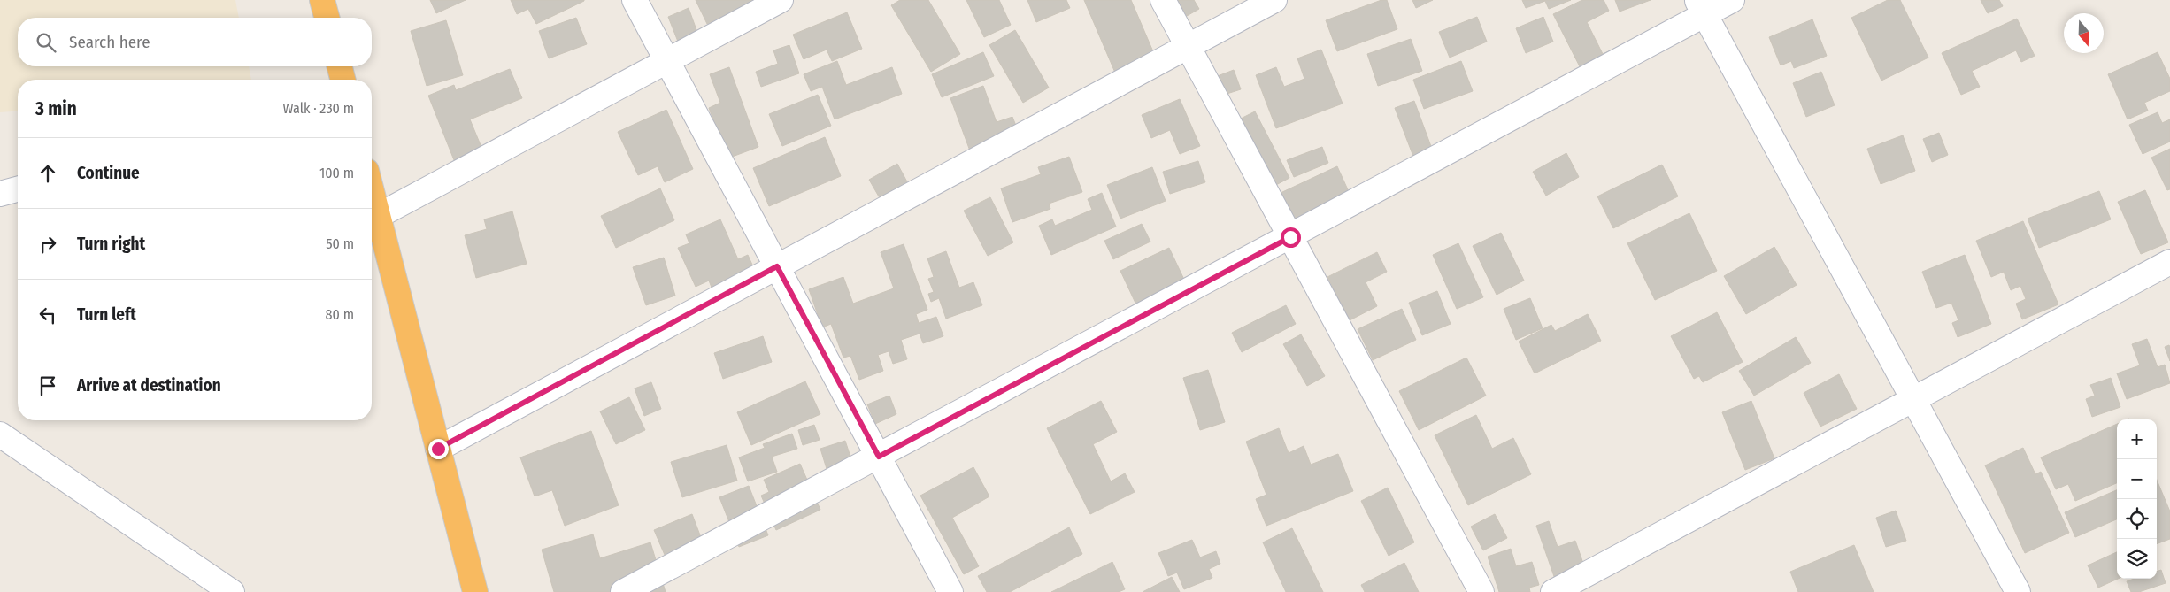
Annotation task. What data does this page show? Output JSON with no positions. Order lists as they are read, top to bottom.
{
  "north": "bottom",
  "page": {
    "search": "Search here",
    "heading": ["3 min", "Walk · 230 m"],
    "list": [
      ["Continue", "100 m"],
      ["Turn right", "50 m"],
      ["Turn left", "80 m"],
      "Arrive at destination"
    ],
    "map_buttons": ["+", "−"]
  }
}
